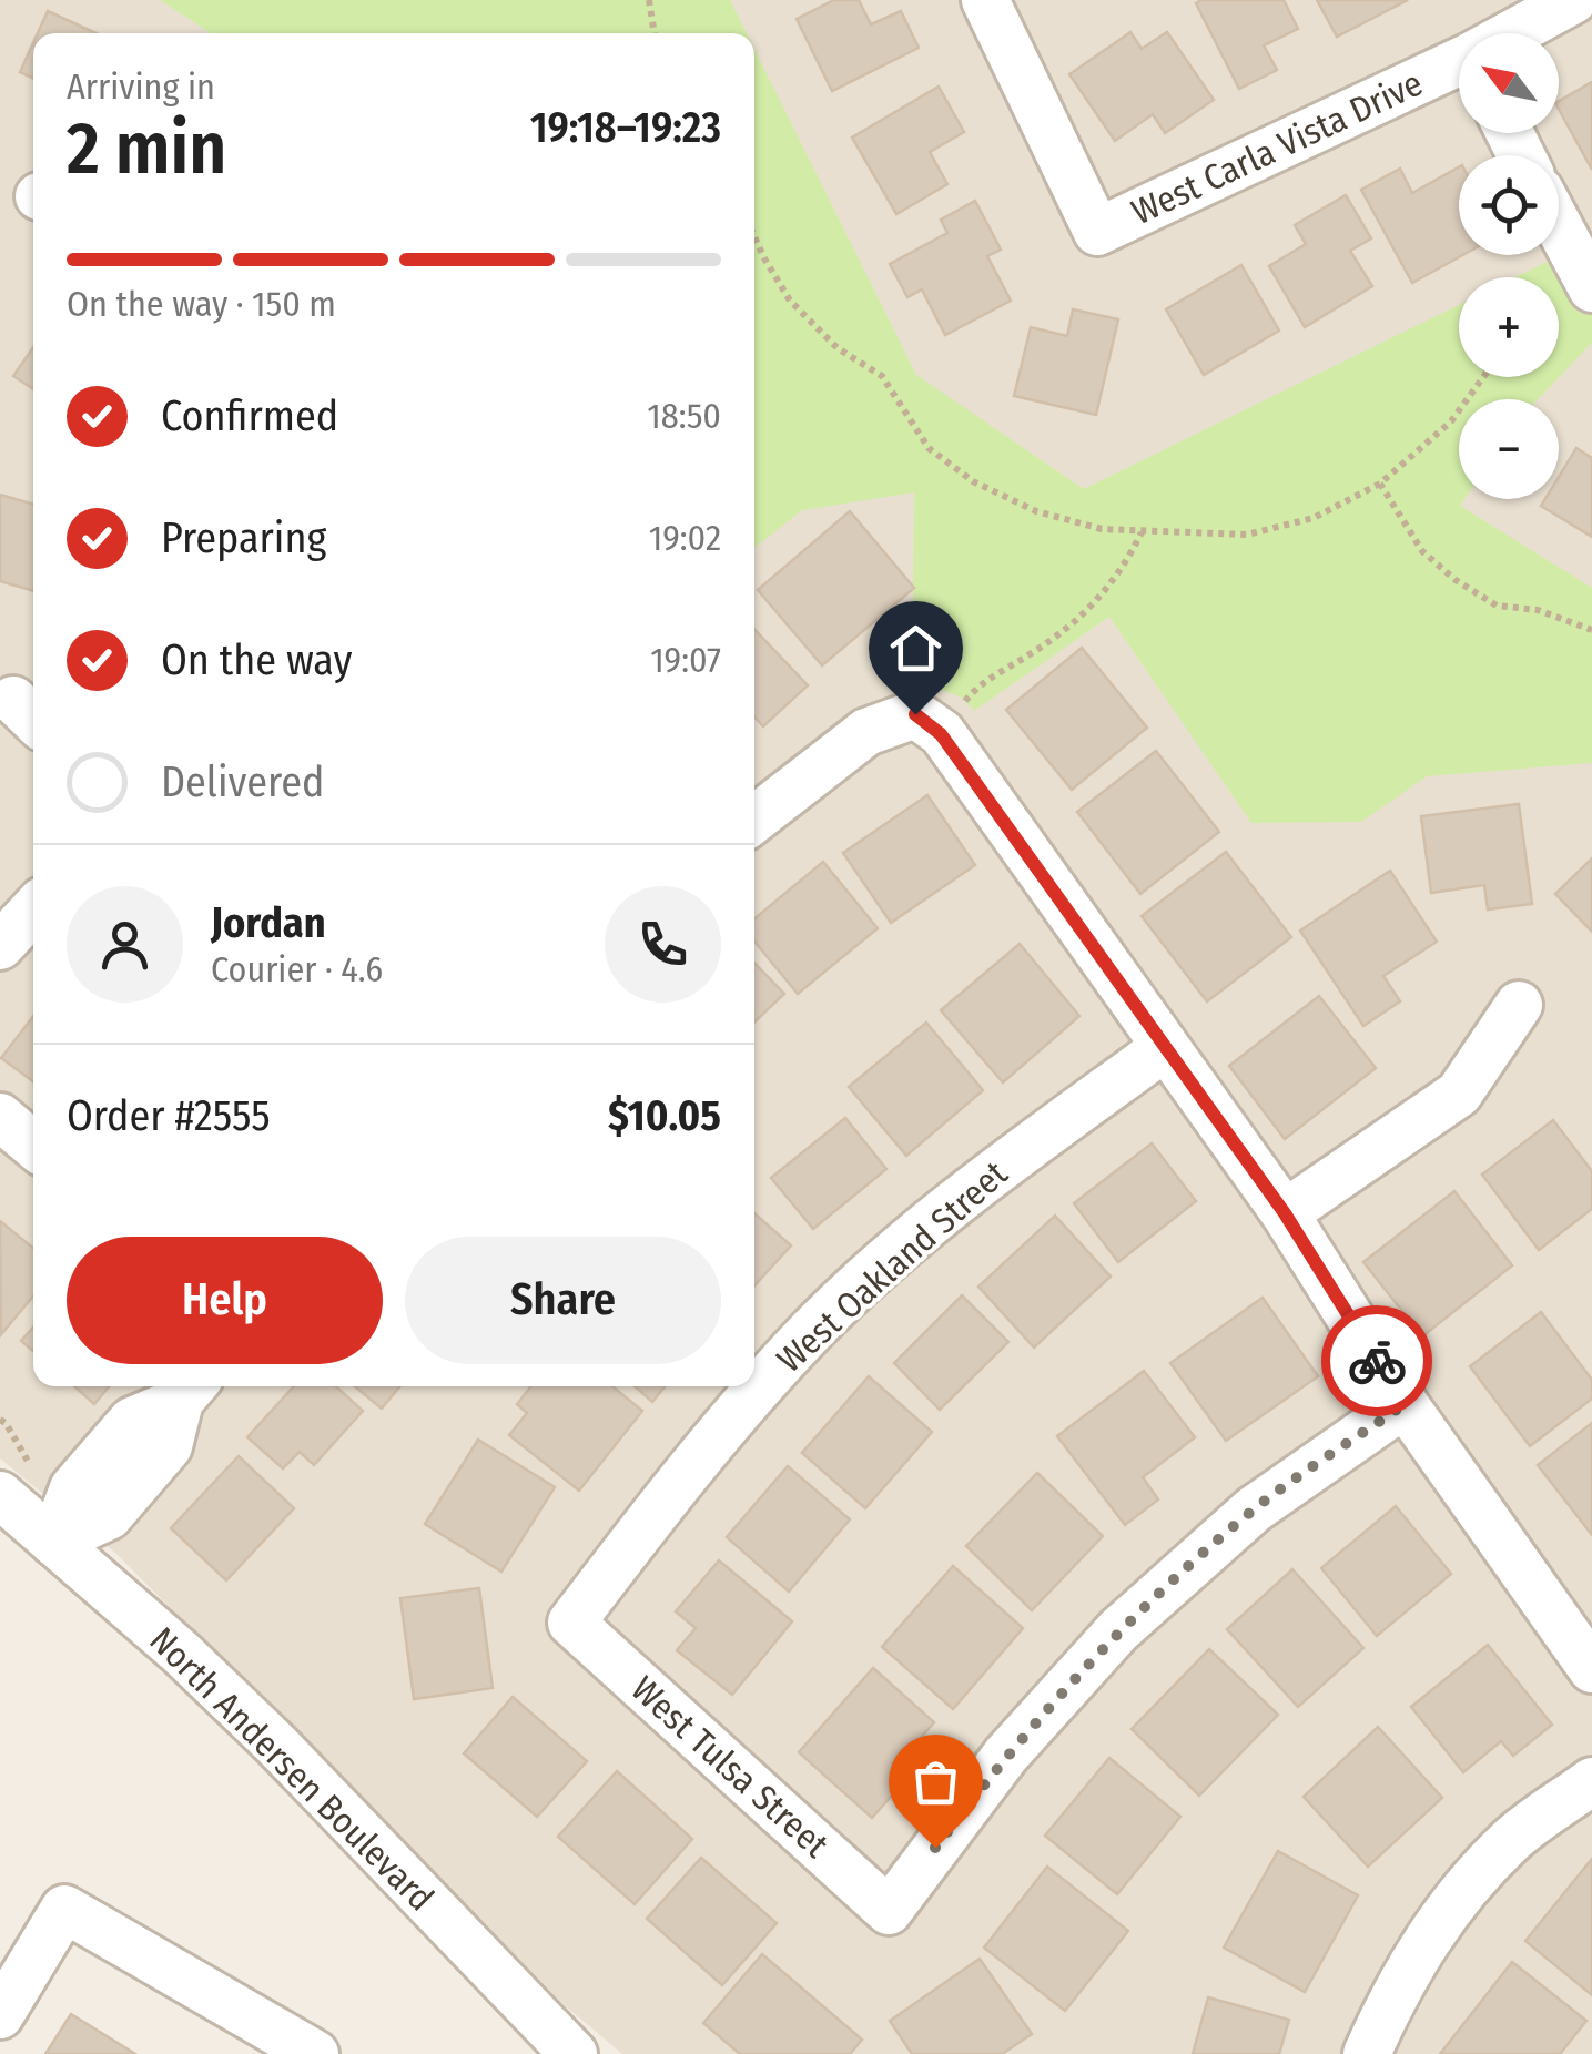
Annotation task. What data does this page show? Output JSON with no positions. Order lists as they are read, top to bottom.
{
  "streets": {
    "street": [
      "West Carla Vista Drive",
      "West Oakland Street",
      "West Tulsa Street",
      "North Andersen Boulevard"
    ]
  },
  "crossings": [
    ["West Oakland Street", "West Tulsa Street"]
  ],
  "north": "top left",
  "page": {
    "map_buttons": ["+", "−"],
    "heading": ["2 min", "Arriving in", "19:18–19:23"],
    "panel": [
      "Jordan",
      "Courier · 4.6",
      "Order #2555",
      "$10.05"
    ],
    "bar": "On the way · 150 m",
    "list": [
      ["Confirmed", "18:50"],
      ["Preparing", "19:02"],
      ["On the way", "19:07"],
      "Delivered"
    ],
    "buttons": ["Help", "Share"]
  }
}
